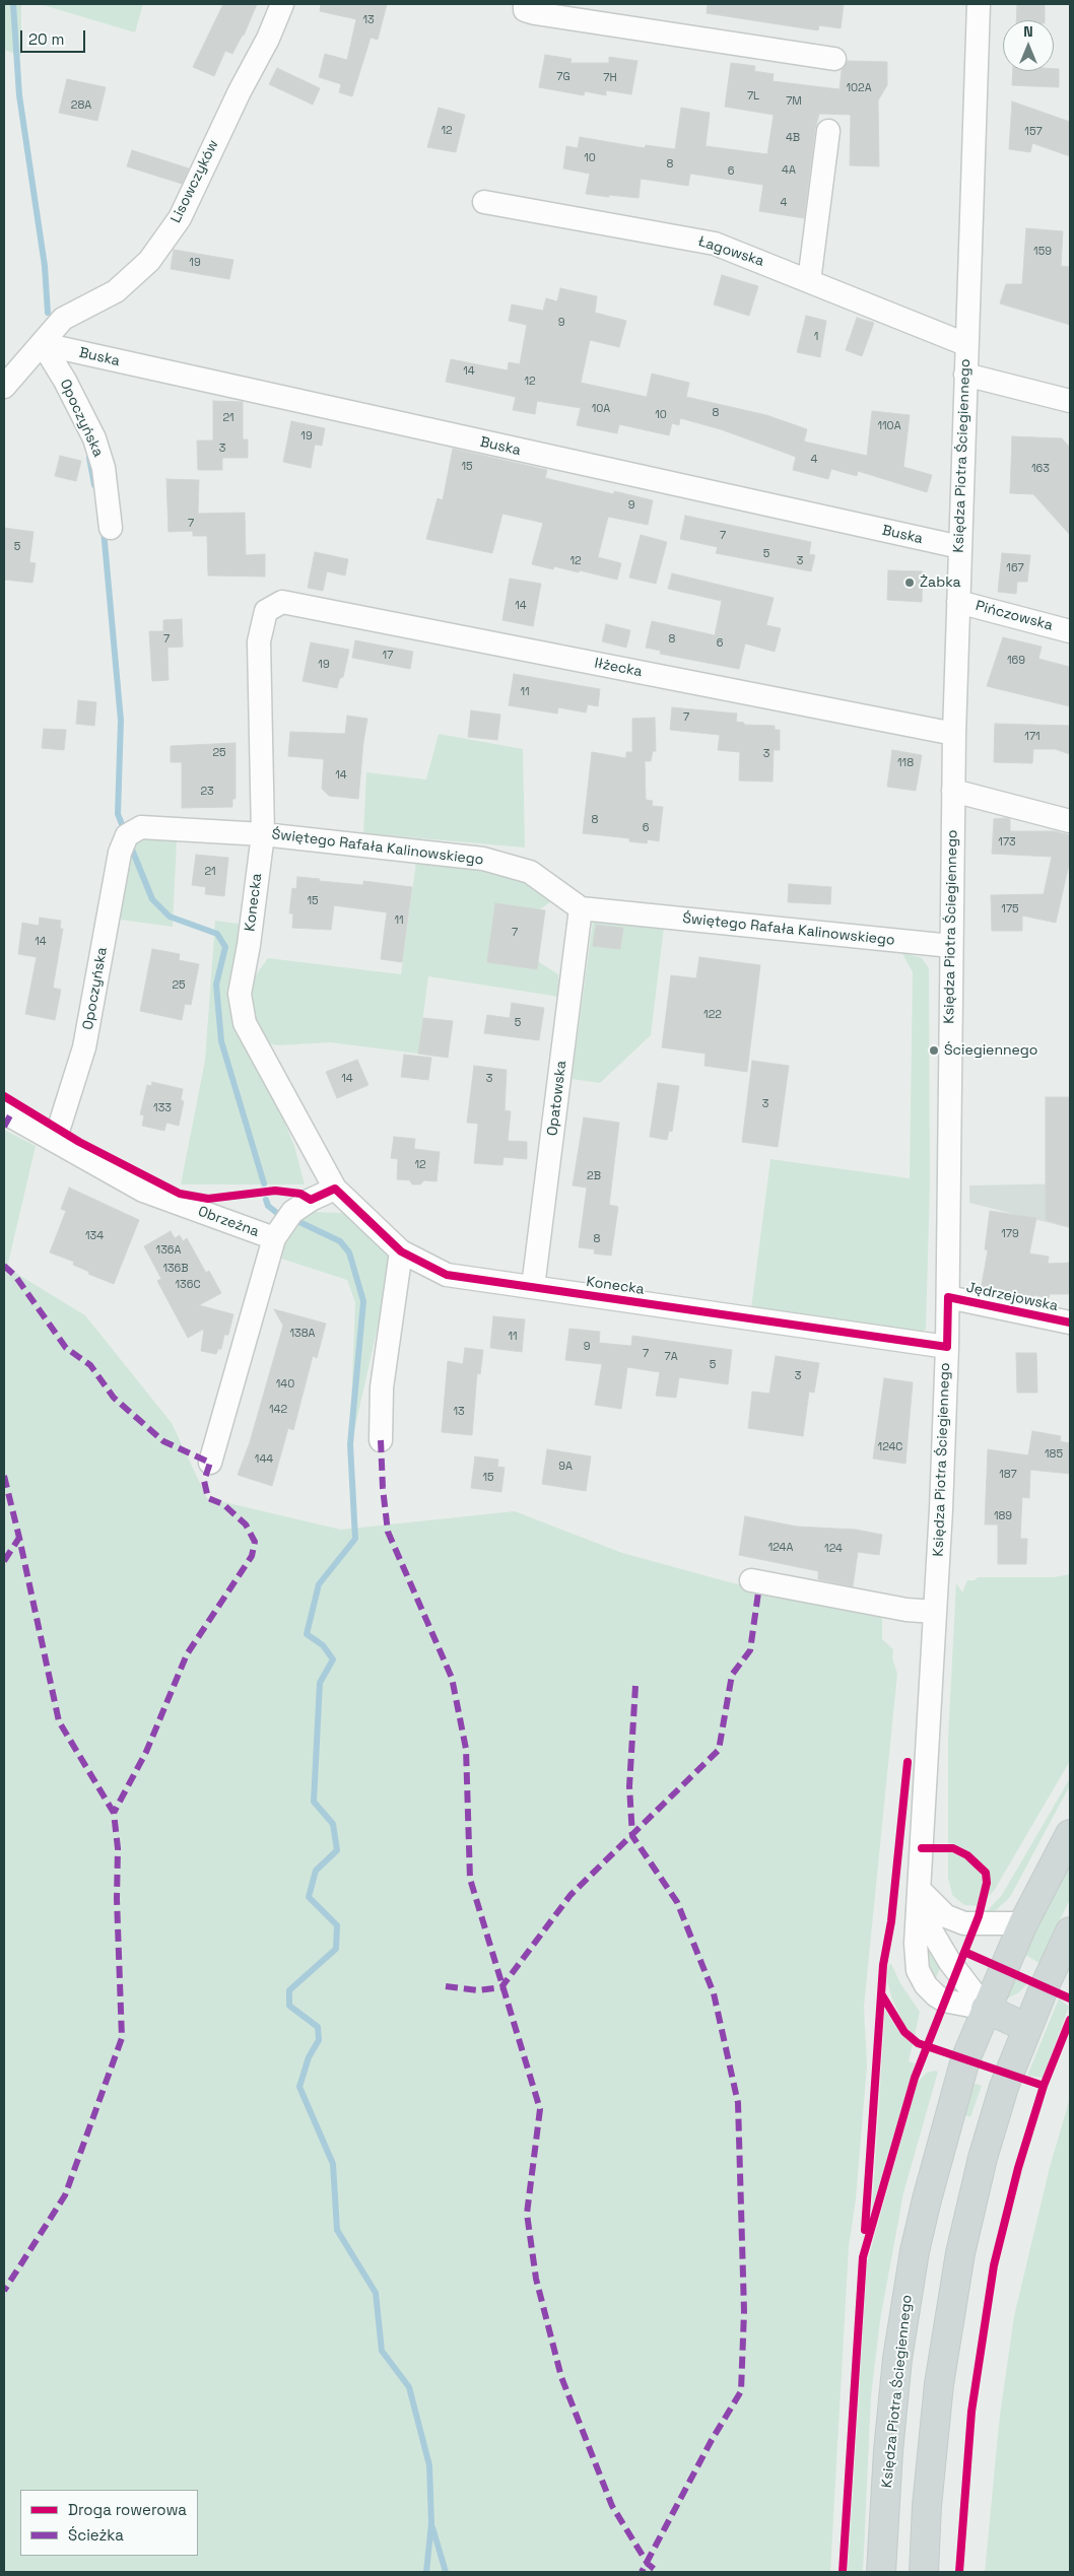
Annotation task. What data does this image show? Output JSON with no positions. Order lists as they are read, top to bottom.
{
  "streets": {
    "main road": ["Księdza Piotra Ściegiennego"],
    "street": [
      "Lisowczyków",
      "Łagowska",
      "Buska",
      "Opoczyńska",
      "Pińczowska",
      "Iłżecka",
      "Świętego Rafała Kalinowskiego",
      "Konecka",
      "Opatowska",
      "Obrzeżna",
      "Jędrzejowska"
    ]
  },
  "crossings": [
    ["Lisowczyków", "Buska"],
    ["Lisowczyków", "Opoczyńska"],
    ["Łagowska", "Księdza Piotra Ściegiennego"],
    ["Buska", "Opoczyńska"],
    ["Buska", "Księdza Piotra Ściegiennego"],
    ["Opoczyńska", "Świętego Rafała Kalinowskiego"],
    ["Opoczyńska", "Obrzeżna"],
    ["Księdza Piotra Ściegiennego", "Pińczowska"],
    ["Księdza Piotra Ściegiennego", "Iłżecka"],
    ["Księdza Piotra Ściegiennego", "Świętego Rafała Kalinowskiego"],
    ["Księdza Piotra Ściegiennego", "Konecka"],
    ["Księdza Piotra Ściegiennego", "Jędrzejowska"],
    ["Iłżecka", "Konecka"],
    ["Świętego Rafała Kalinowskiego", "Konecka"],
    ["Świętego Rafała Kalinowskiego", "Opatowska"],
    ["Konecka", "Opatowska"]
  ],
  "places": ["Żabka", "Ściegiennego"],
  "house_numbers": [
    "13",
    "7G",
    "7H",
    "102A",
    "7L",
    "7M",
    "28A",
    "12",
    "157",
    "4B",
    "10",
    "8",
    "4A",
    "6",
    "4",
    "159",
    "19",
    "9",
    "1",
    "14",
    "12",
    "10A",
    "8",
    "10",
    "21",
    "110A",
    "19",
    "3",
    "4",
    "15",
    "163",
    "9",
    "7",
    "7",
    "5",
    "5",
    "12",
    "3",
    "167",
    "14",
    "7",
    "8",
    "6",
    "17",
    "169",
    "19",
    "11",
    "7",
    "171",
    "25",
    "3",
    "118",
    "14",
    "23",
    "8",
    "6",
    "173",
    "21",
    "15",
    "175",
    "11",
    "7",
    "14",
    "25",
    "122",
    "5",
    "14",
    "3",
    "3",
    "133",
    "12",
    "2B",
    "179",
    "134",
    "8",
    "136A",
    "136B",
    "136C",
    "138A",
    "11",
    "9",
    "7",
    "7A",
    "5",
    "3",
    "140",
    "142",
    "13",
    "124C",
    "185",
    "144",
    "9A",
    "187",
    "15",
    "189",
    "124A",
    "124"
  ],
  "legend": ["Droga rowerowa", "Ścieżka"],
  "scale_bar": "20 m",
  "north": "top"
}
